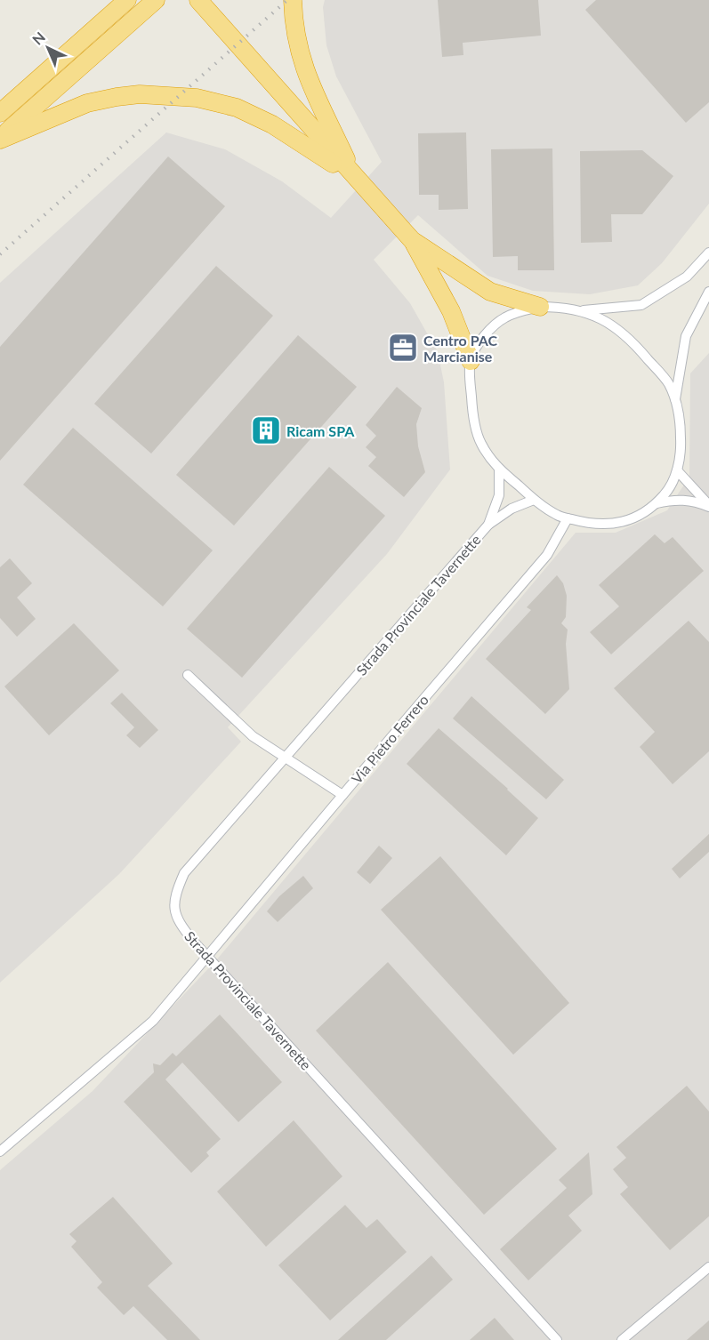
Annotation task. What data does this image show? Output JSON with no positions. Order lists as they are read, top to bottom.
{
  "streets": {
    "street": ["Strada Provinciale Tavernette", "Via Pietro Ferrero"]
  },
  "crossings": [
    ["Strada Provinciale Tavernette", "Via Pietro Ferrero"]
  ],
  "places": {
    "office": ["Centro PAC Marcianise"],
    "building": ["Ricam SPA"]
  },
  "north": "top left"
}
